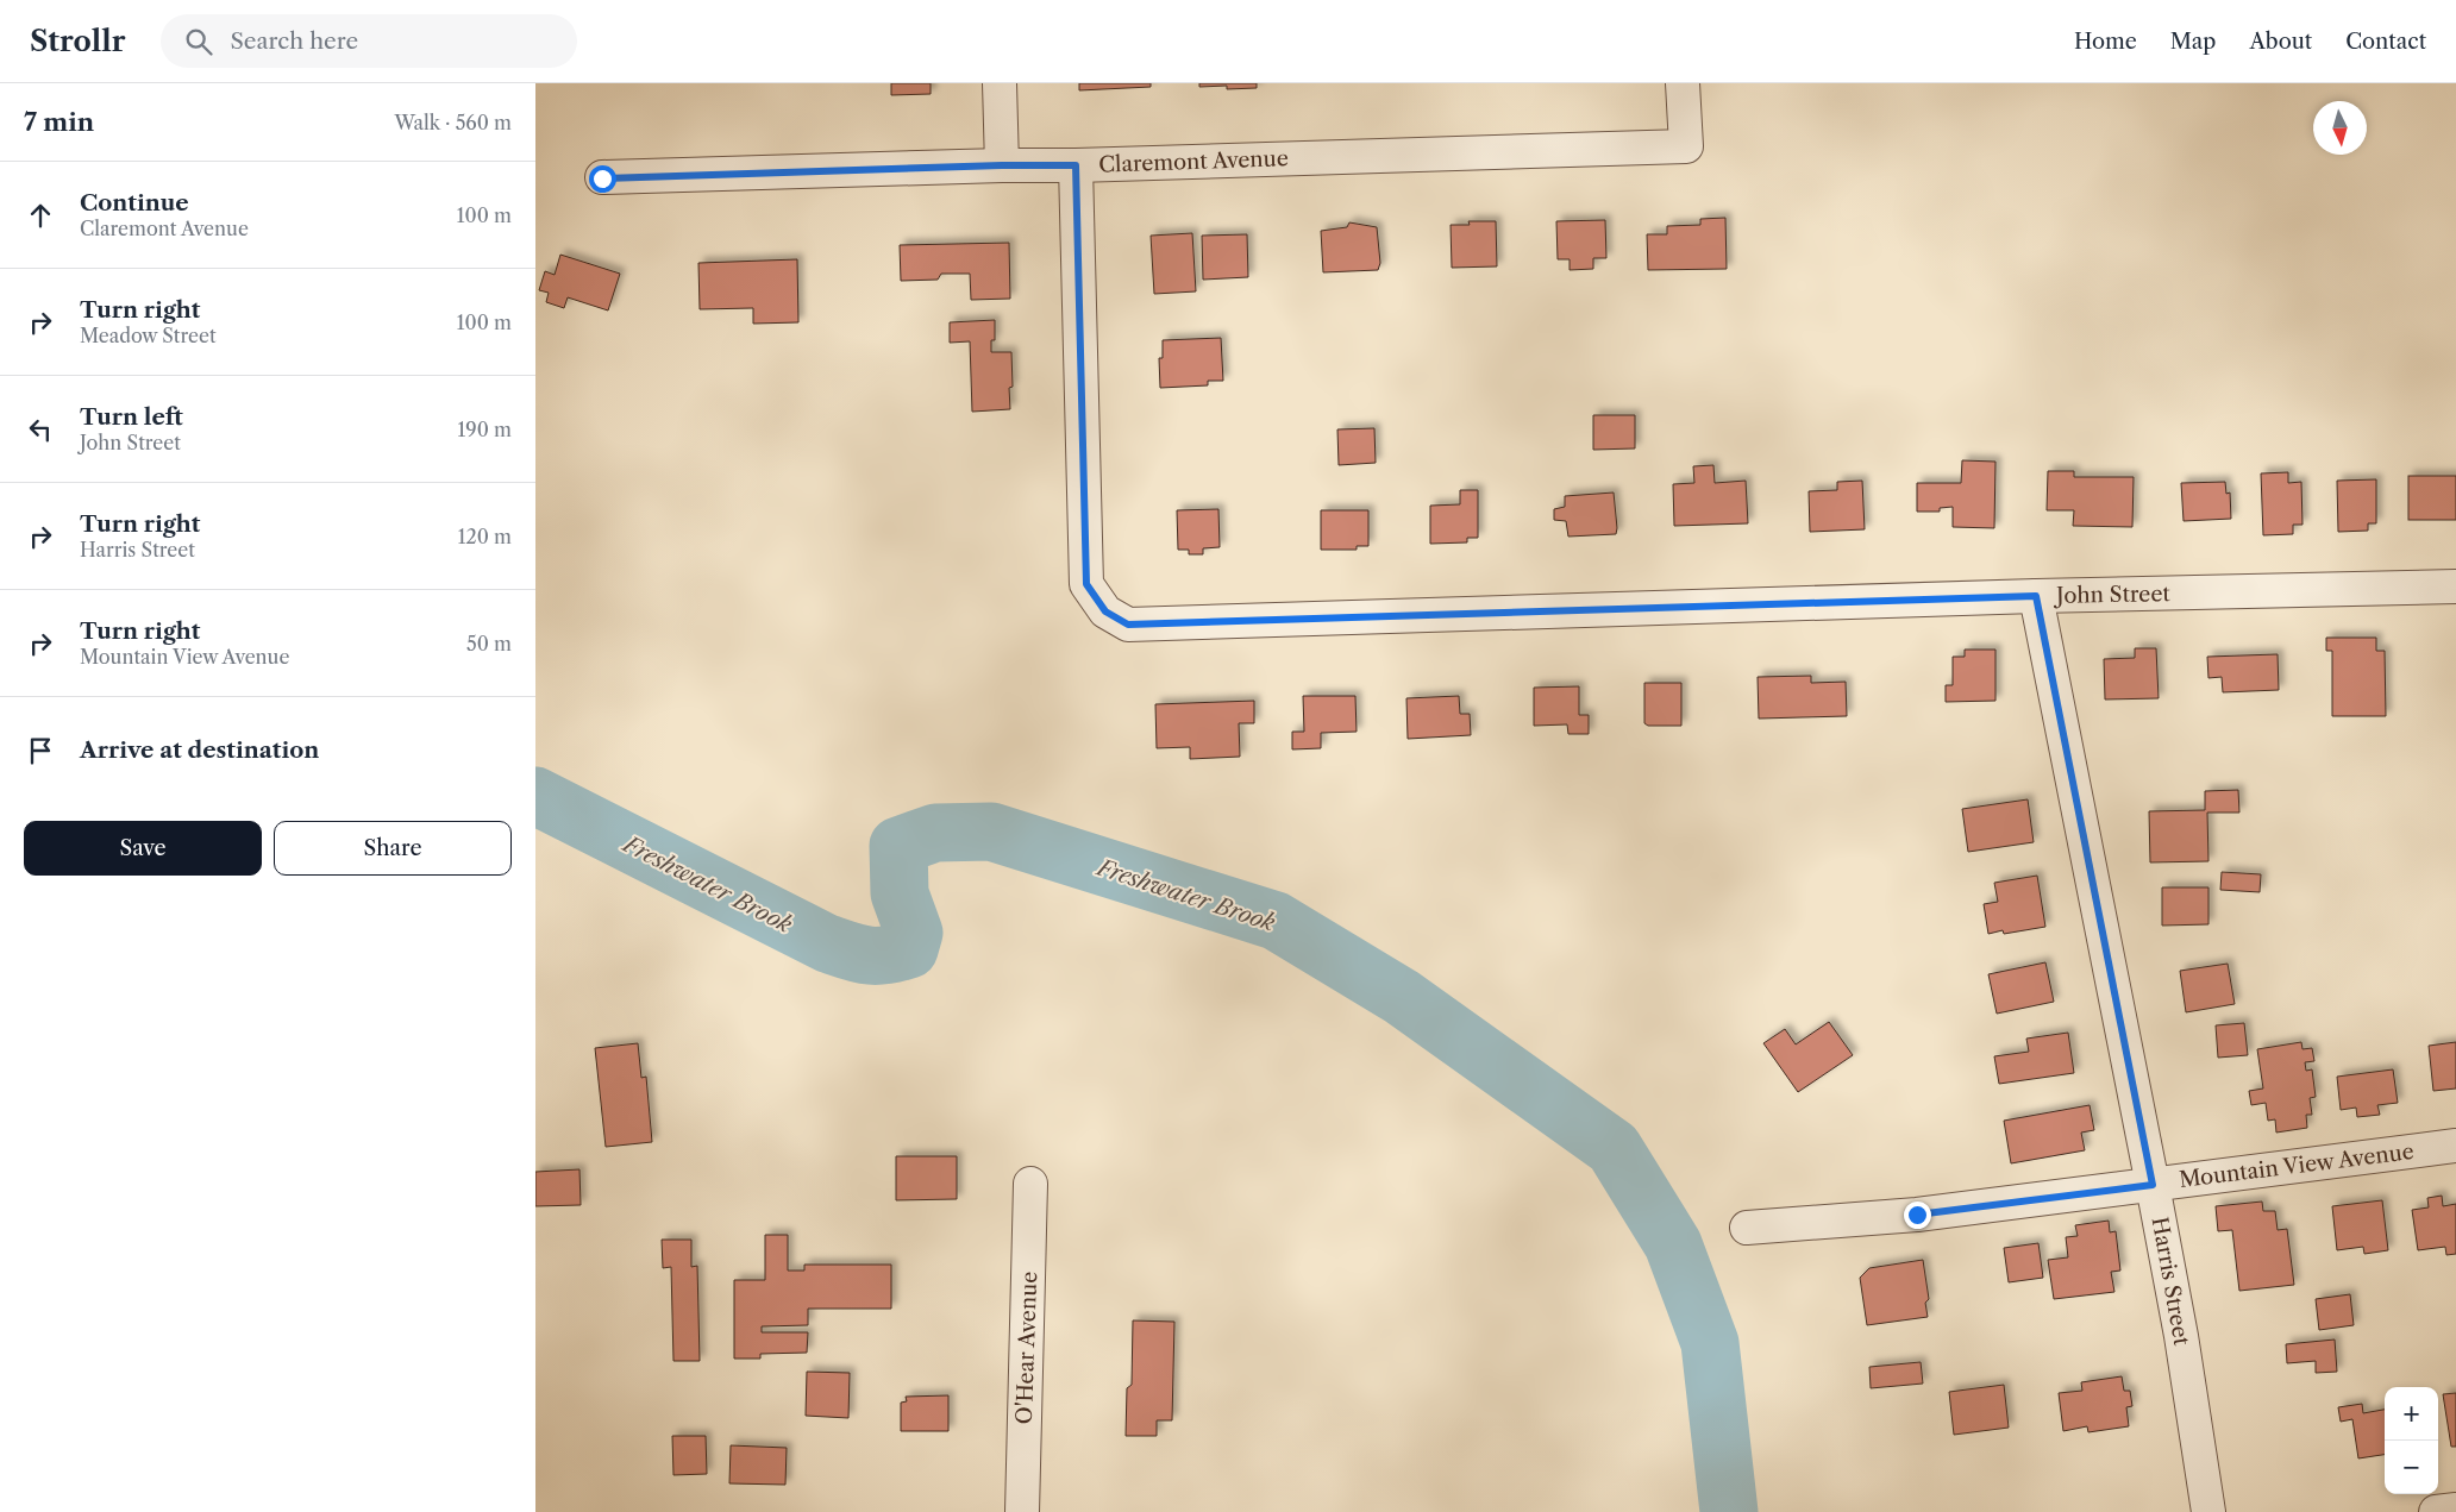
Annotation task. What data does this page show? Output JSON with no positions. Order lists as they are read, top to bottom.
{
  "streets": {
    "street": [
      "Claremont Avenue",
      "John Street",
      "Mountain View Avenue",
      "Harris Street",
      "O'Hear Avenue"
    ]
  },
  "crossings": [
    ["Claremont Avenue", "John Street"],
    ["John Street", "Harris Street"],
    ["Mountain View Avenue", "Harris Street"]
  ],
  "water": ["Freshwater Brook"],
  "north": "bottom",
  "page": {
    "header": "Strollr",
    "search": "Search here",
    "nav": [
      "Home",
      "Map",
      "About",
      "Contact"
    ],
    "heading": ["7 min", "Walk · 560 m"],
    "list": [
      ["Continue", "Claremont Avenue", "100 m"],
      ["Turn right", "Meadow Street", "100 m"],
      ["Turn left", "John Street", "190 m"],
      ["Turn right", "Harris Street", "120 m"],
      ["Turn right", "Mountain View Avenue", "50 m"],
      "Arrive at destination"
    ],
    "buttons": ["Save", "Share"],
    "map_buttons": ["+", "−"]
  }
}
